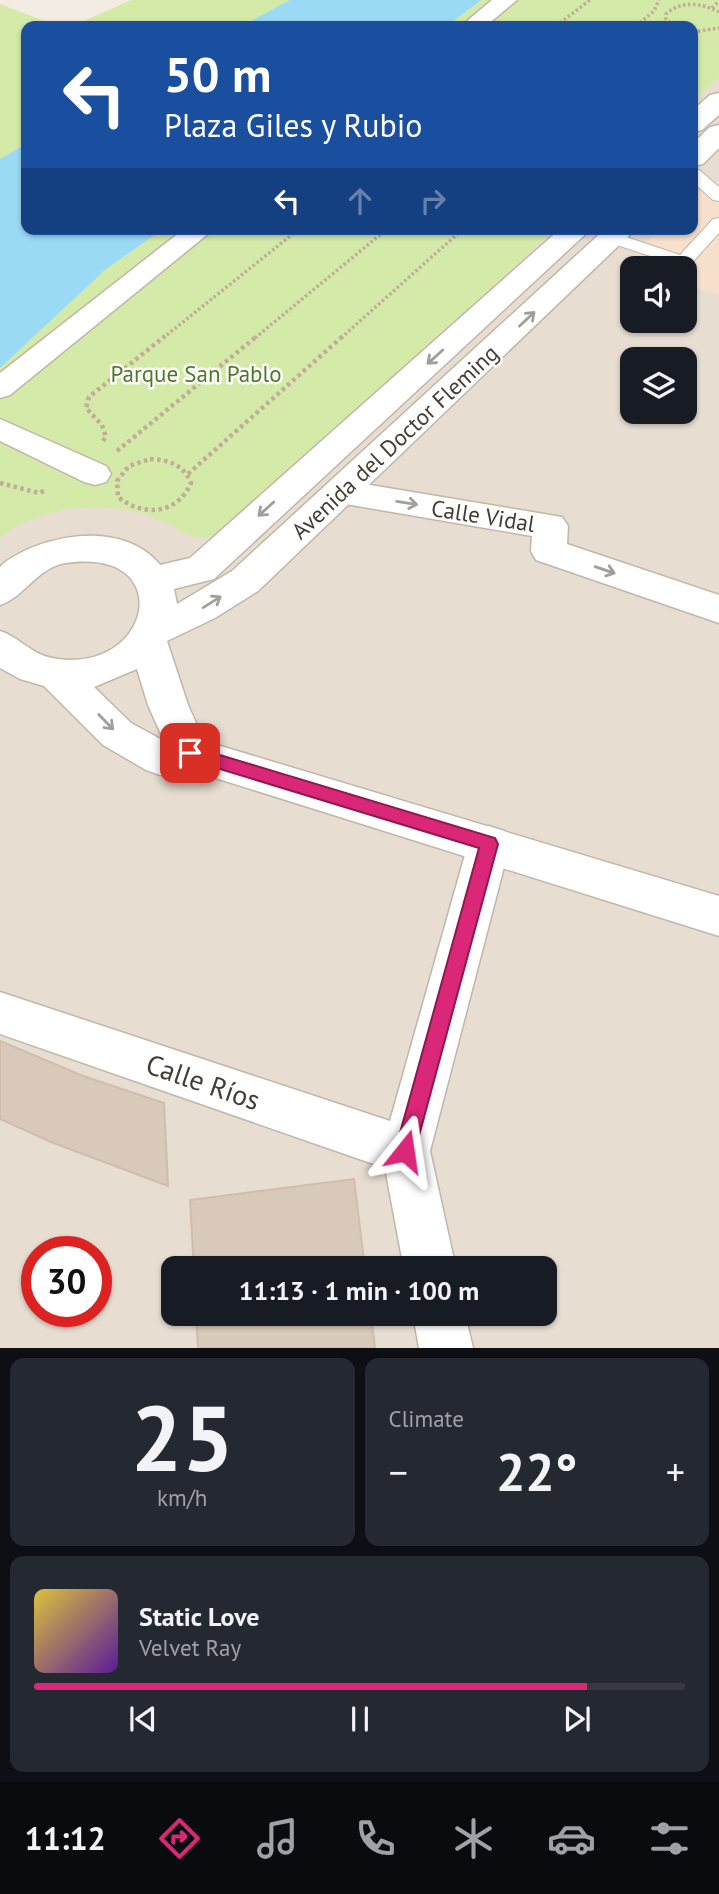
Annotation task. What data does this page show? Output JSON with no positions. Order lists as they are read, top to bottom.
{
  "streets": {
    "street": ["Avenida del Doctor Fleming", "Calle Vidal", "Calle Ríos"]
  },
  "crossings": [
    ["Avenida del Doctor Fleming", "Calle Vidal"]
  ],
  "parks": ["Parque San Pablo"],
  "page": {
    "turn": ["50 m", "Plaza Giles y Rubio"],
    "limit": "30",
    "trip": "11:13 · 1 min · 100 m",
    "tile": [
      ["25", "km/h"],
      "Climate"
    ],
    "heat": ["−", "22°", "+"],
    "song": ["Static Love", "Velvet Ray"],
    "tabs": "11:12"
  }
}
